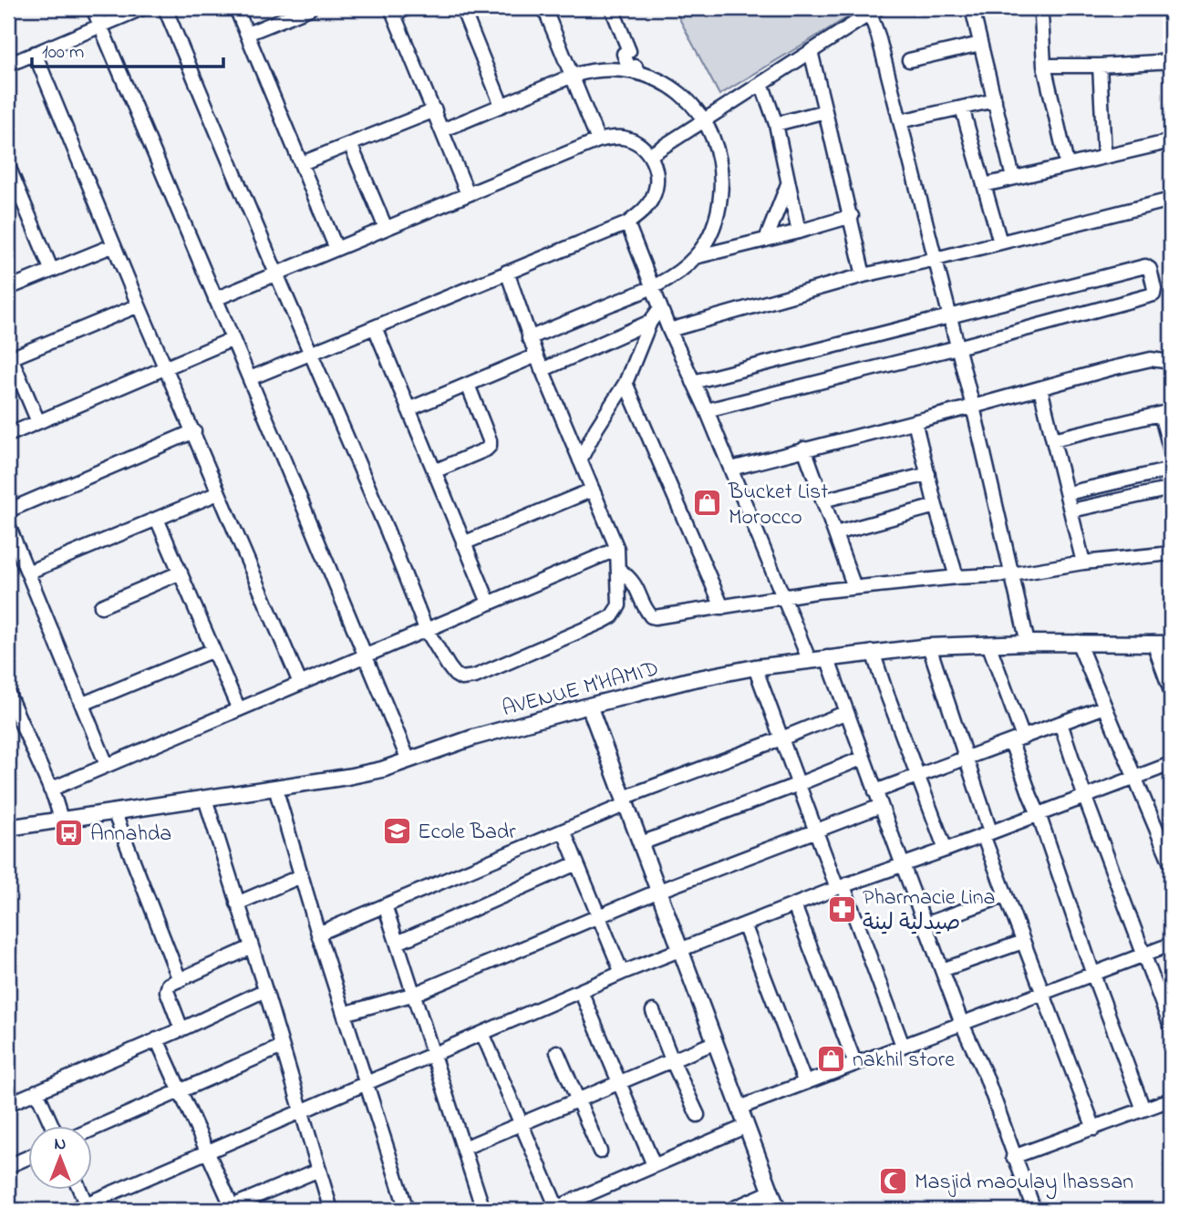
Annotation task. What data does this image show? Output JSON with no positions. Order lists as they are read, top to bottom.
{
  "streets": {
    "street": ["AVENUE M'HAMID"]
  },
  "places": {
    "shop": ["Bucket List Morocco", "nakhil store"],
    "school or university": ["Ecole Badr"],
    "bus stop": ["Annahda"],
    "pharmacy": ["Pharmacie Lina صيدلية لينة"],
    "mosque": ["Masjid maoulay lhassan"]
  },
  "scale_bar": "100 m",
  "north": "top"
}
